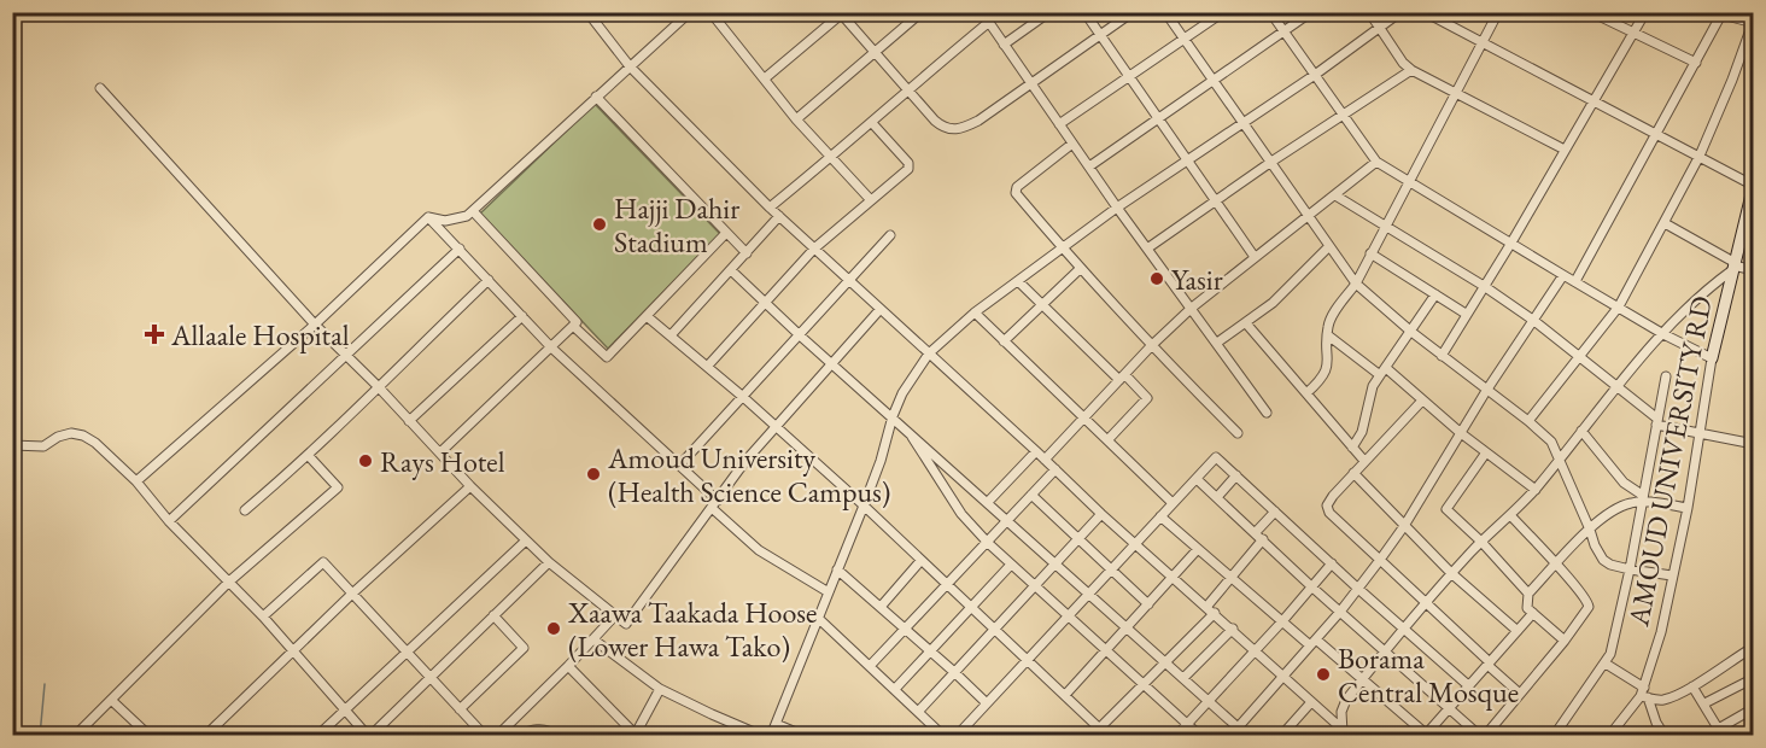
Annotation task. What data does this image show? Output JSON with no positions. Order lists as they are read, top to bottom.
{
  "streets": {
    "street": ["AMOUD UNIVERSITY RD"]
  },
  "places": {
    "other": [
      "Hajji Dahir Stadium",
      "Yasir",
      "Rays Hotel",
      "Amoud University (Health Science Campus)",
      "Xaawa Taakada Hoose (Lower Hawa Tako)",
      "Borama Central Mosque"
    ],
    "health": ["Allaale Hospital"]
  }
}
